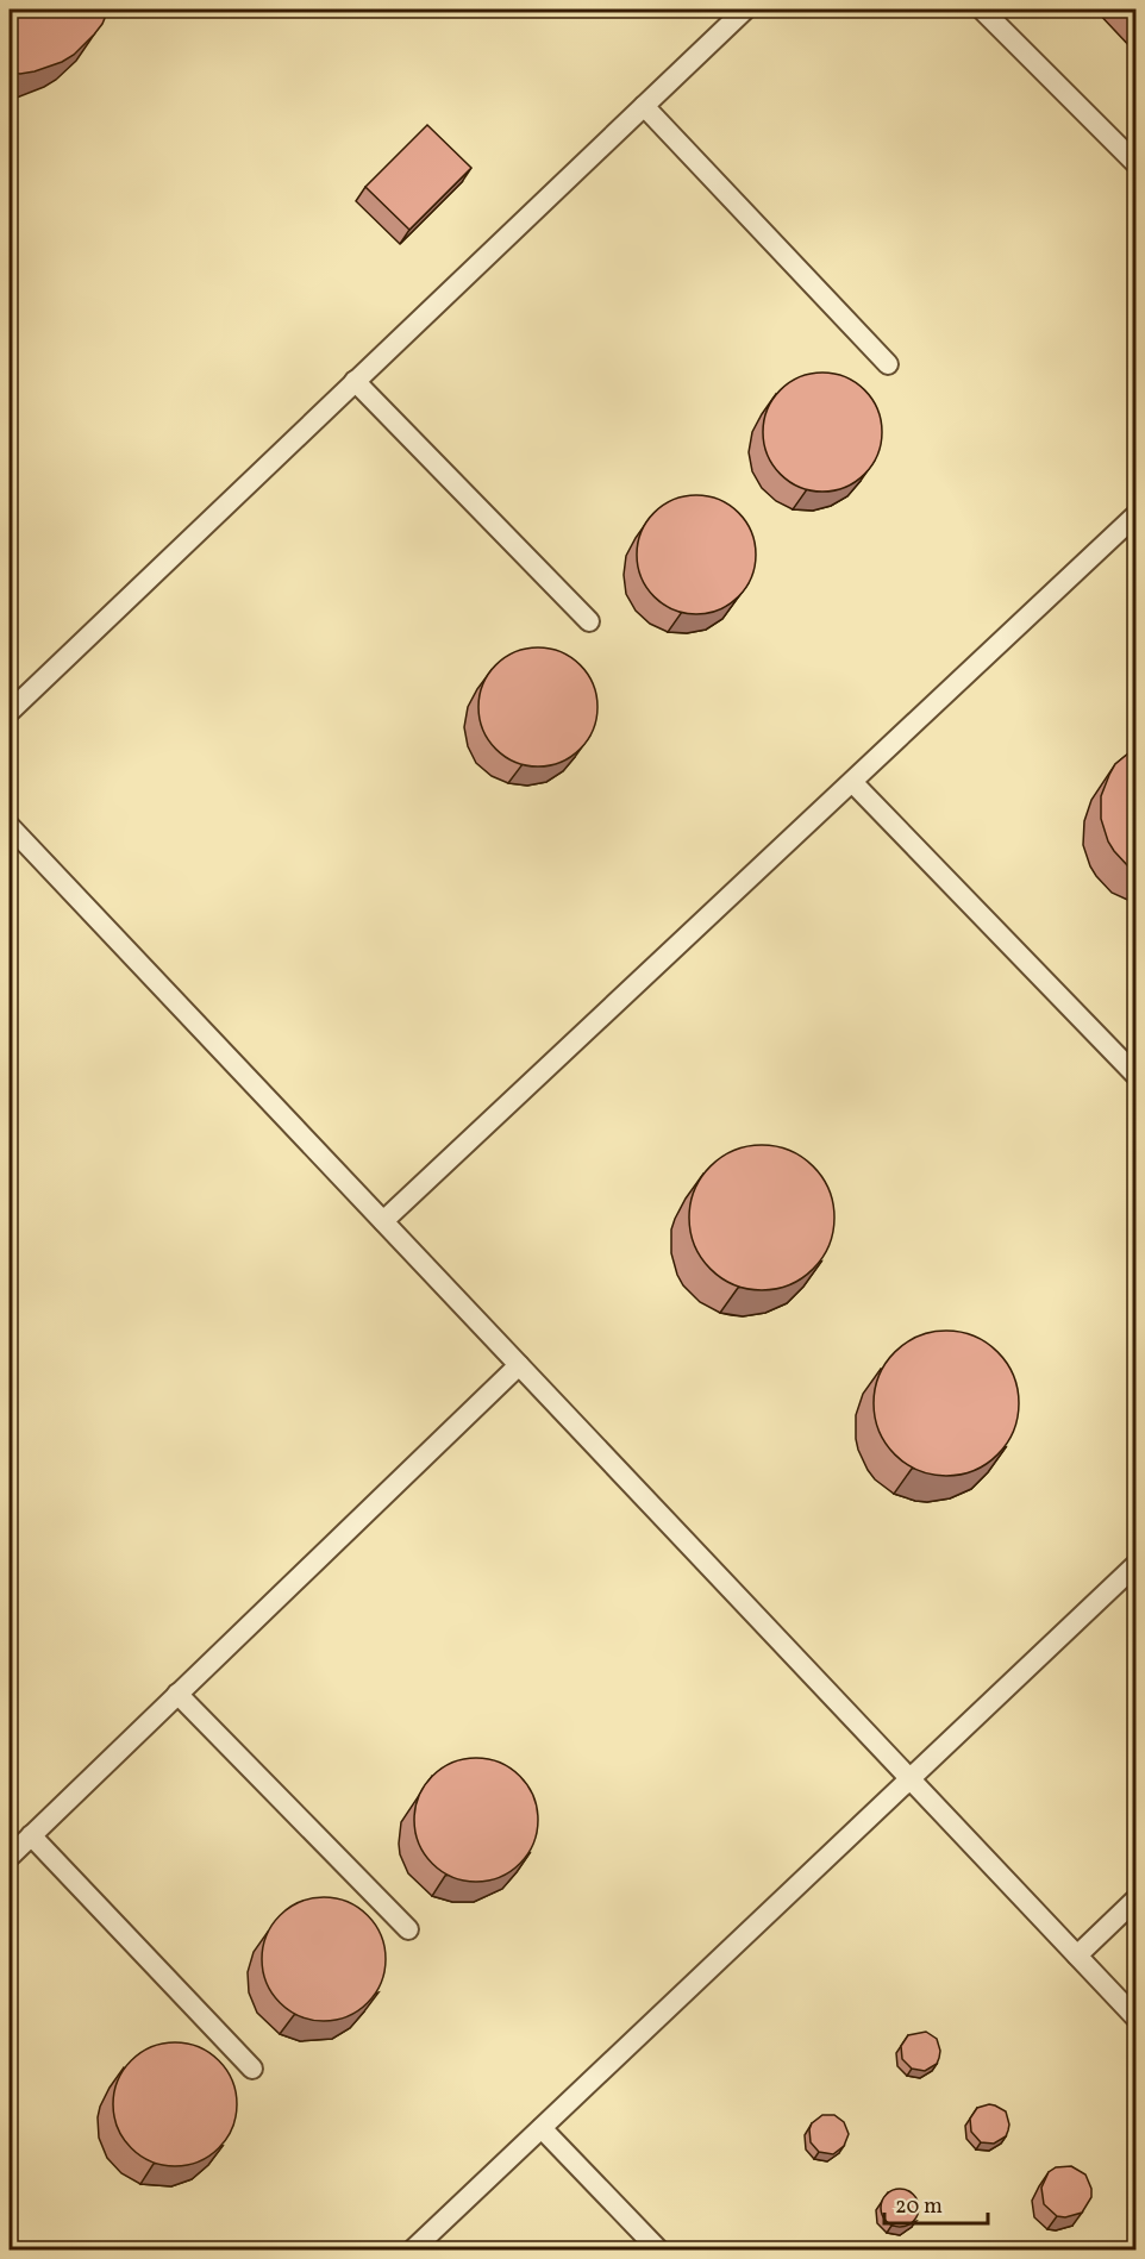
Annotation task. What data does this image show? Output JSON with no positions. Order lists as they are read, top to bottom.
{
  "scale_bar": "20 m"
}
